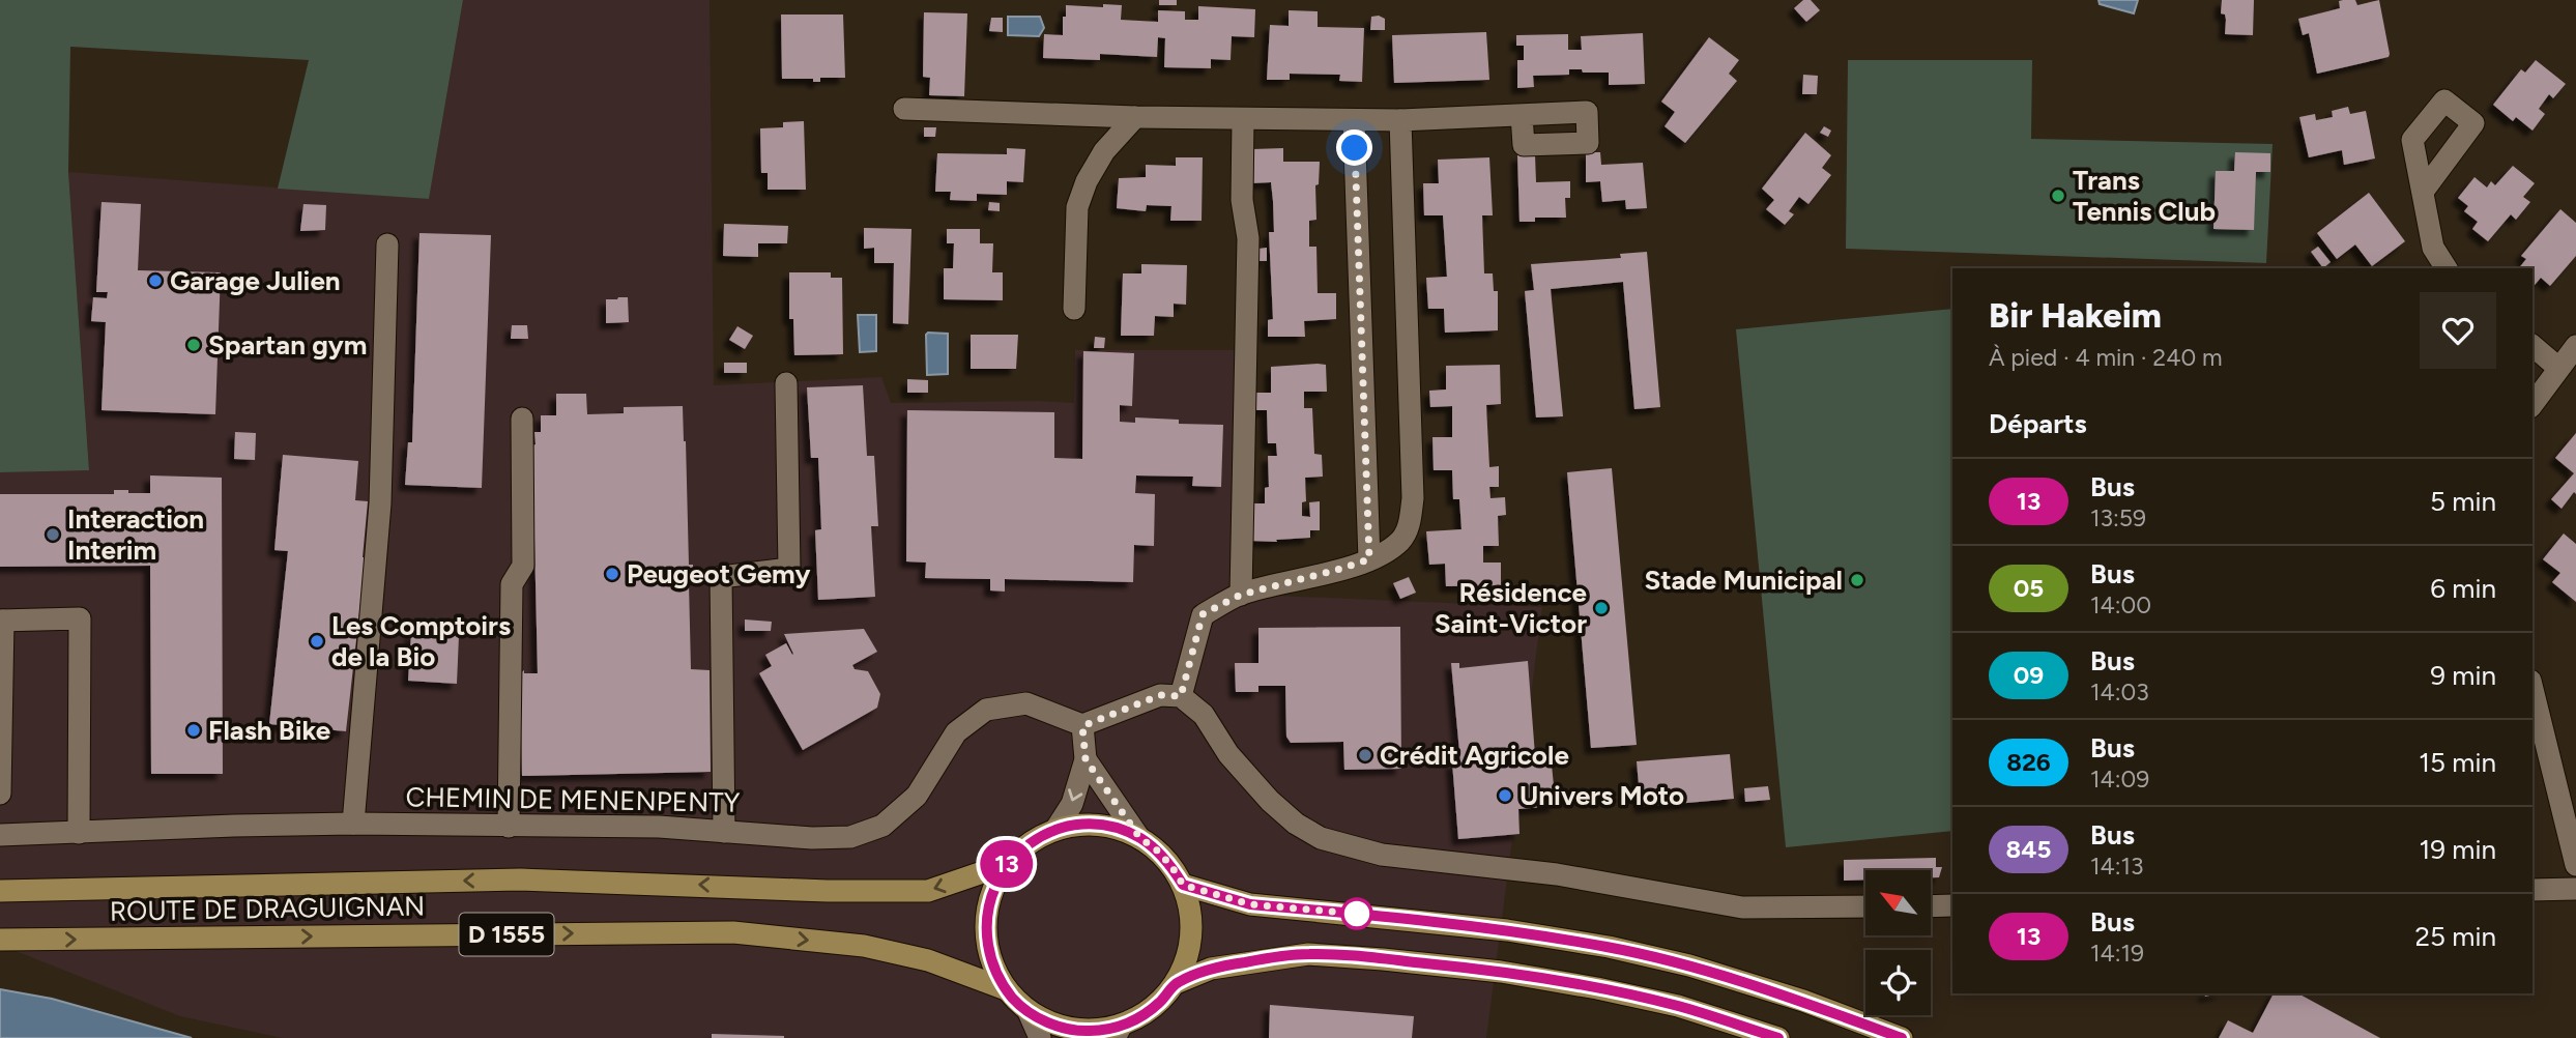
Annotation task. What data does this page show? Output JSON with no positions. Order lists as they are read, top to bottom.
{
  "streets": {
    "main road": ["ROUTE DE DRAGUIGNAN", "D 1555"],
    "street": ["CHEMIN DE MENENPENTY"]
  },
  "places": [
    "Trans Tennis Club",
    "Garage Julien",
    "Spartan gym",
    "Interaction Interim",
    "Peugeot Gemy",
    "Stade Municipal",
    "Résidence Saint-Victor",
    "Les Comptoirs de la Bio",
    "Flash Bike",
    "Crédit Agricole",
    "Univers Moto"
  ],
  "lines": ["bus line 13"],
  "north": "top left",
  "page": {
    "on_map": "13",
    "heading": [
      ["Bir Hakeim", "À pied · 4 min · 240 m"],
      "Départs"
    ],
    "list": [
      {
        "mark": "13",
        "name": "Bus",
        "note": "13:59",
        "value": "5 min"
      },
      {
        "mark": "05",
        "name": "Bus",
        "note": "14:00",
        "value": "6 min"
      },
      {
        "mark": "09",
        "name": "Bus",
        "note": "14:03",
        "value": "9 min"
      },
      {
        "mark": "826",
        "name": "Bus",
        "note": "14:09",
        "value": "15 min"
      },
      {
        "mark": "845",
        "name": "Bus",
        "note": "14:13",
        "value": "19 min"
      },
      {
        "mark": "13",
        "name": "Bus",
        "note": "14:19",
        "value": "25 min"
      }
    ]
  }
}
